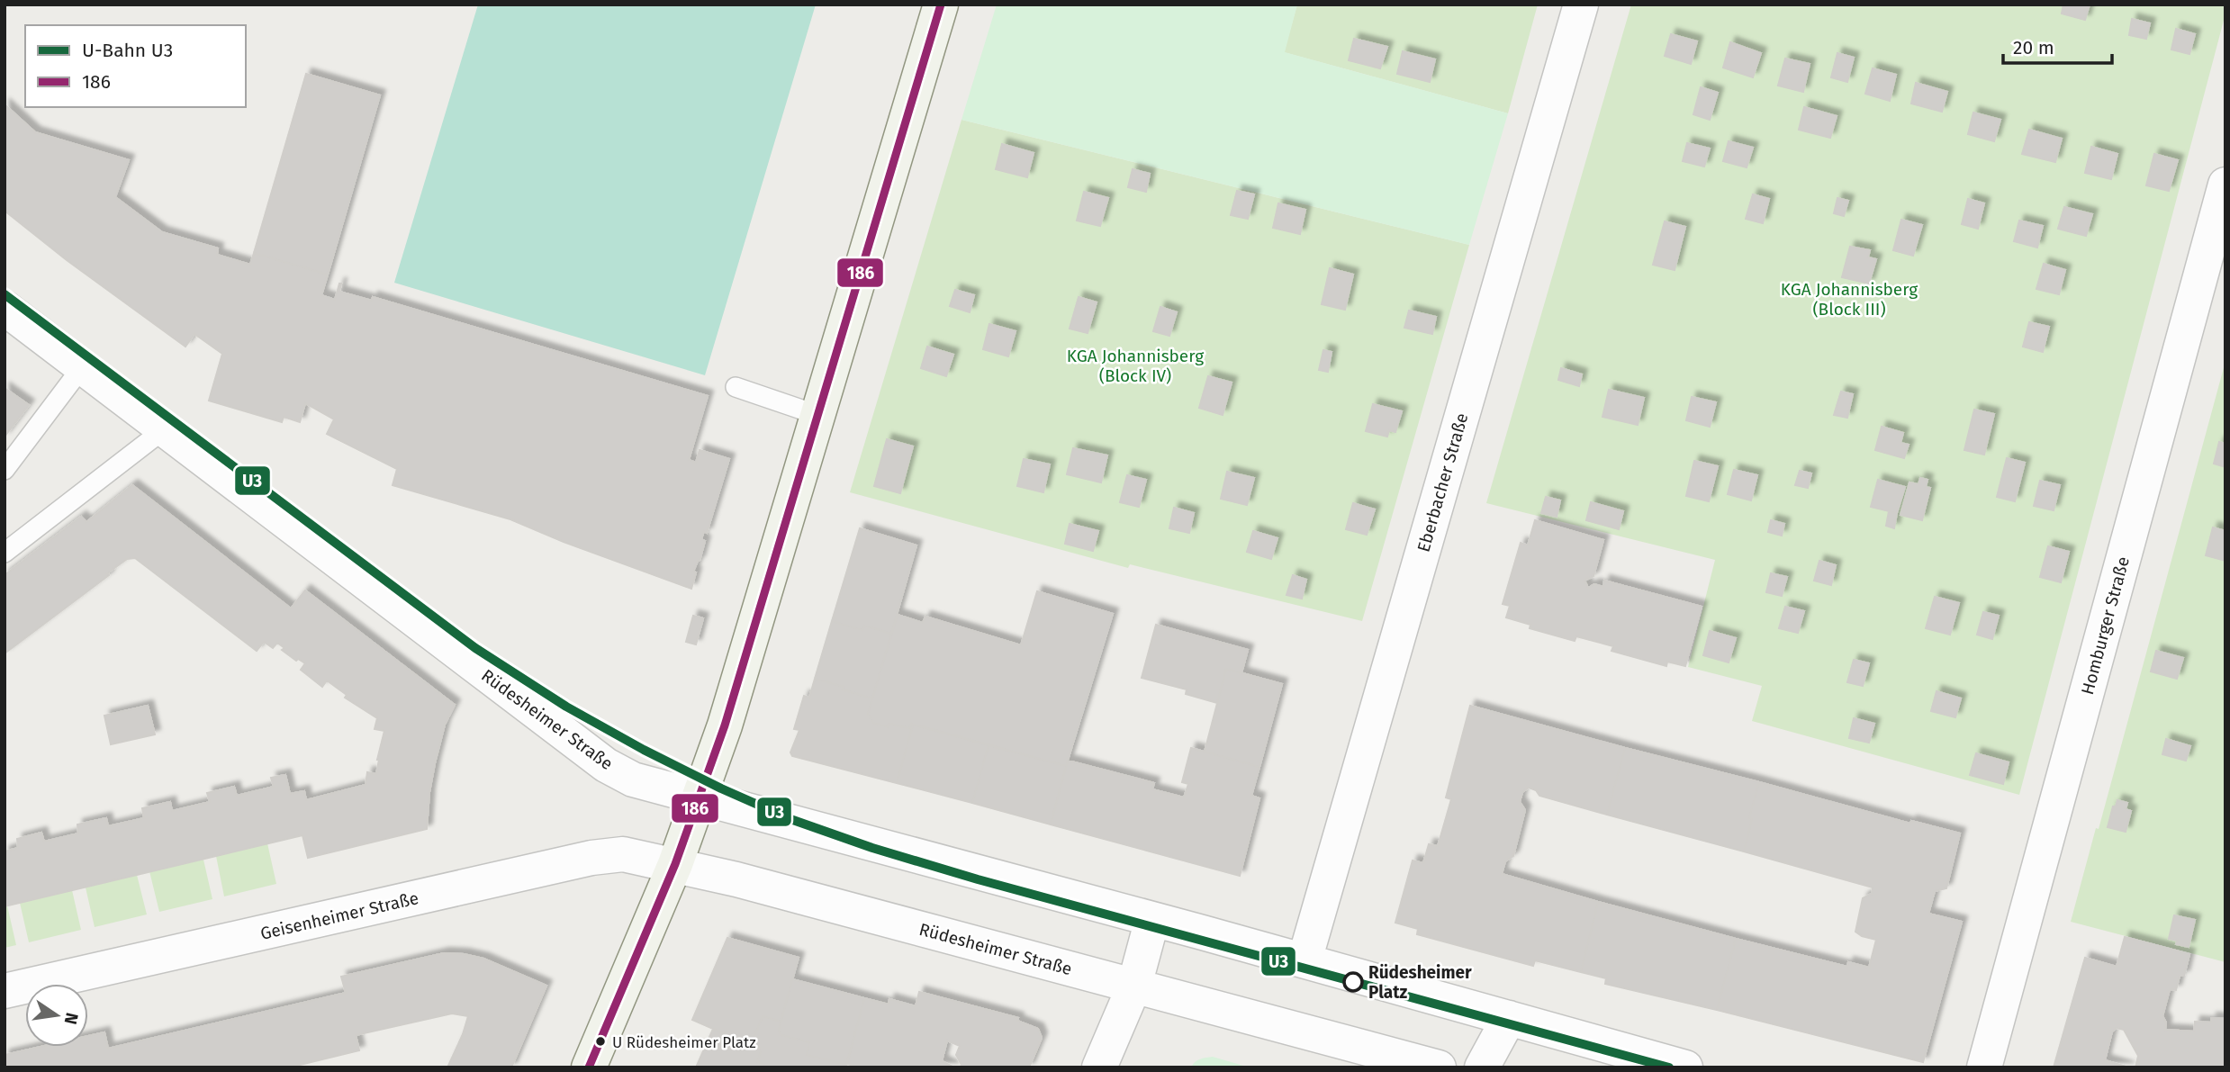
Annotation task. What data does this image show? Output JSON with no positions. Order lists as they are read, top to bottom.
{
  "streets": {
    "street": [
      "Eberbacher Straße",
      "Homburger Straße",
      "Rüdesheimer Straße",
      "Geisenheimer Straße"
    ]
  },
  "crossings": [
    ["Eberbacher Straße", "Rüdesheimer Straße"],
    ["Rüdesheimer Straße", "Geisenheimer Straße"]
  ],
  "parks": ["KGA Johannisberg (Block III)", "KGA Johannisberg (Block IV)"],
  "places": ["Rüdesheimer Platz", "U Rüdesheimer Platz"],
  "lines": ["transit line 186", "metro line U3"],
  "legend": ["U-Bahn U3", "186"],
  "scale_bar": "20 m",
  "north": "right"
}
